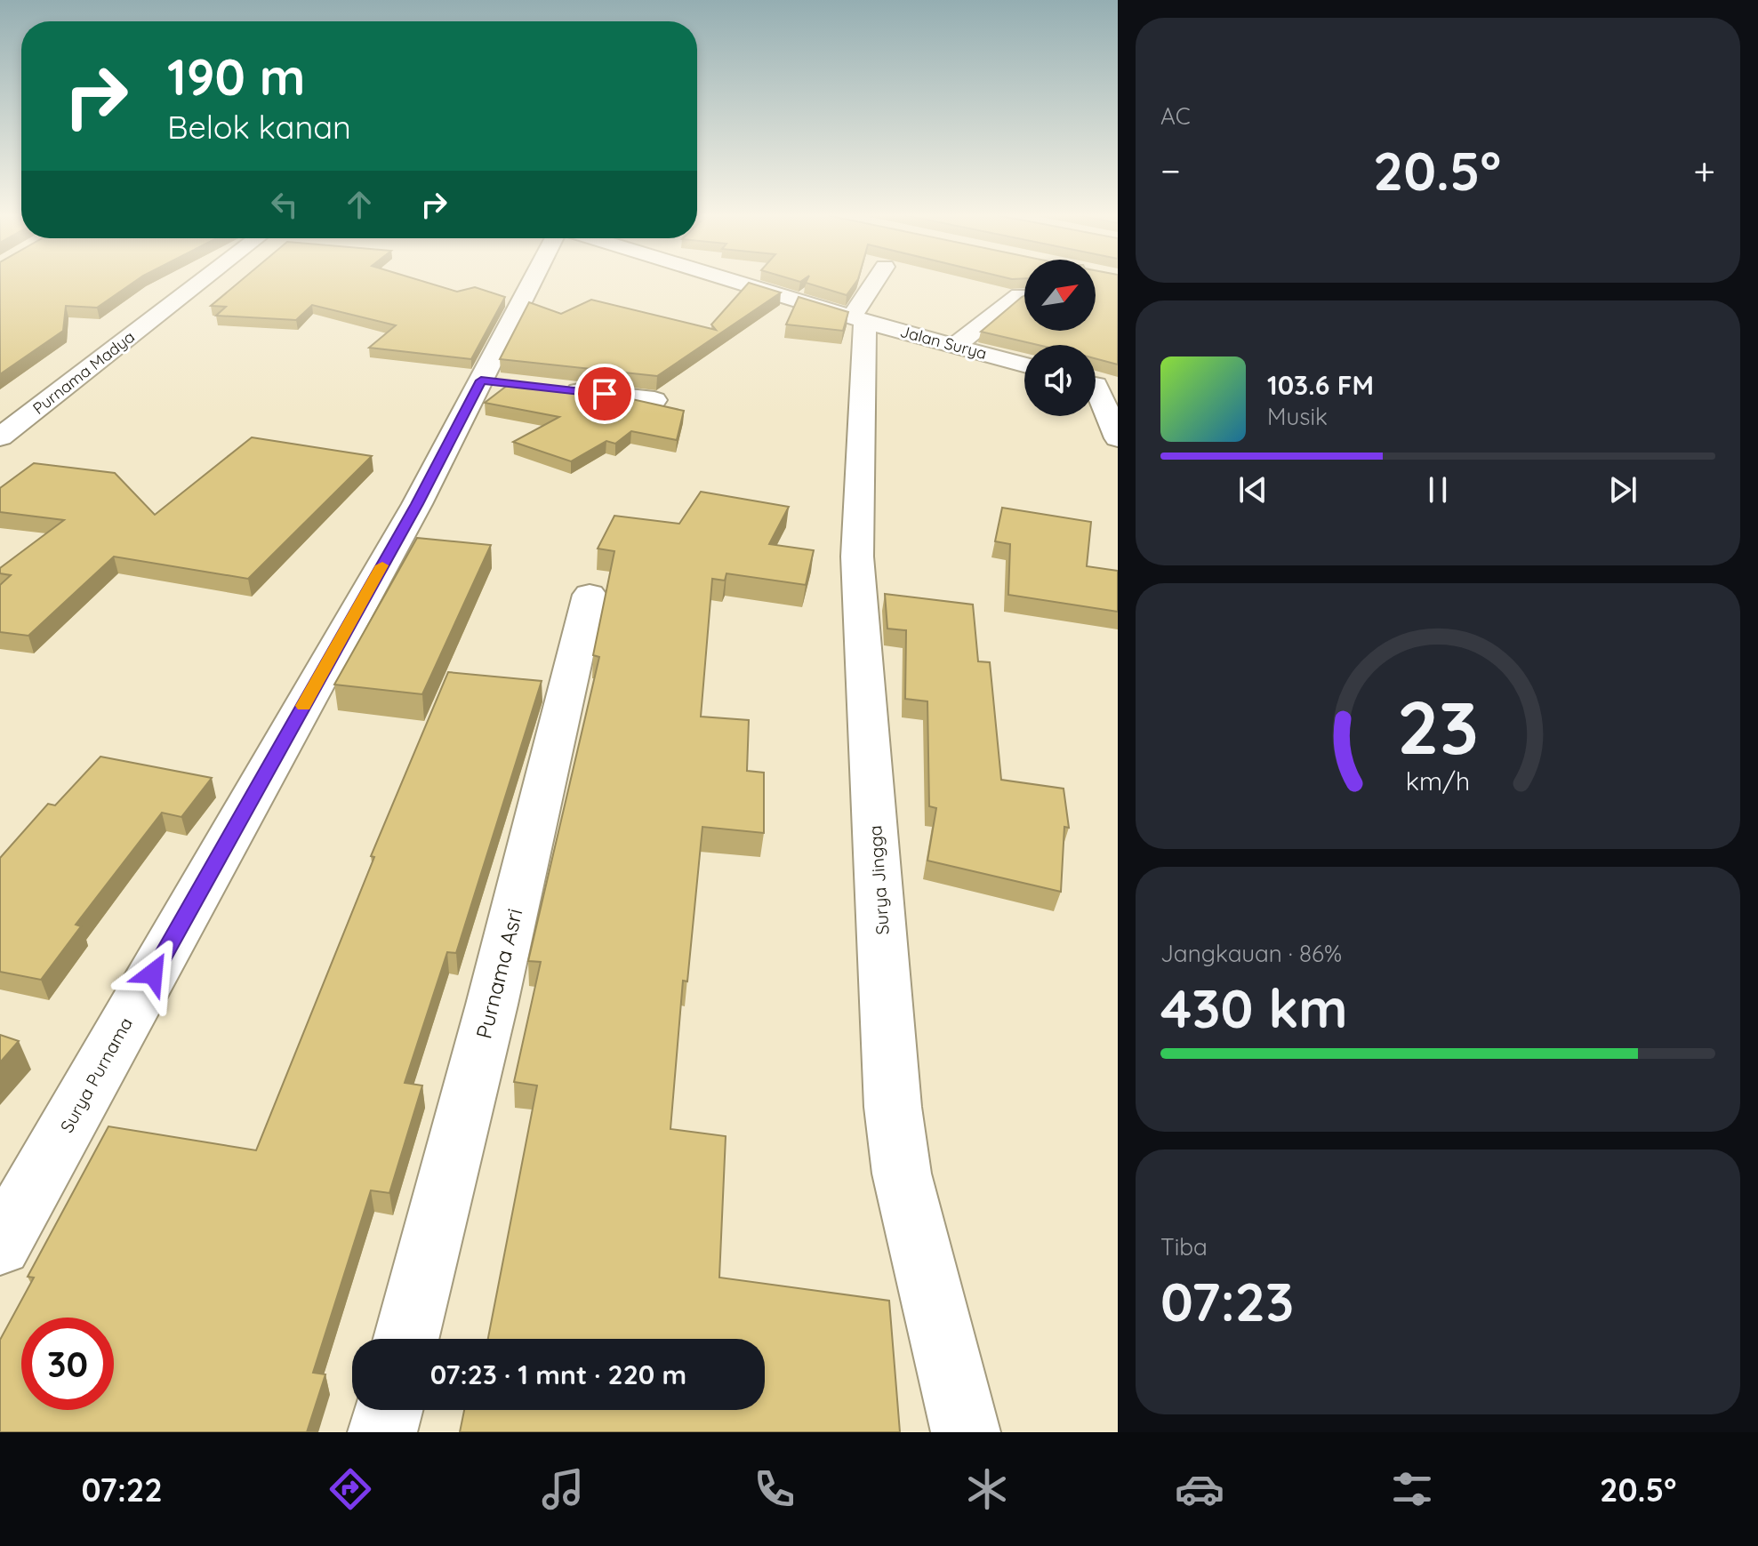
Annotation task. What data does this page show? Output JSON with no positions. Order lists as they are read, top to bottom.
{
  "streets": {
    "street": [
      "Jalan Surya",
      "Purnama Madya",
      "Surya Jingga",
      "Purnama Asri",
      "Surya Purnama"
    ]
  },
  "crossings": [
    ["Jalan Surya", "Surya Jingga"]
  ],
  "north": "top right",
  "page": {
    "tile": [
      "AC",
      ["Jangkauan · 86%", "430 km"],
      ["Tiba", "07:23"]
    ],
    "turn": ["190 m", "Belok kanan"],
    "heat": ["−", "20.5°", "+"],
    "song": ["103.6 FM", "Musik"],
    "limit": "30",
    "trip": "07:23 · 1 mnt · 220 m",
    "tabs": ["07:22", "20.5°"],
    "gauge": ["23", "km/h"]
  }
}
